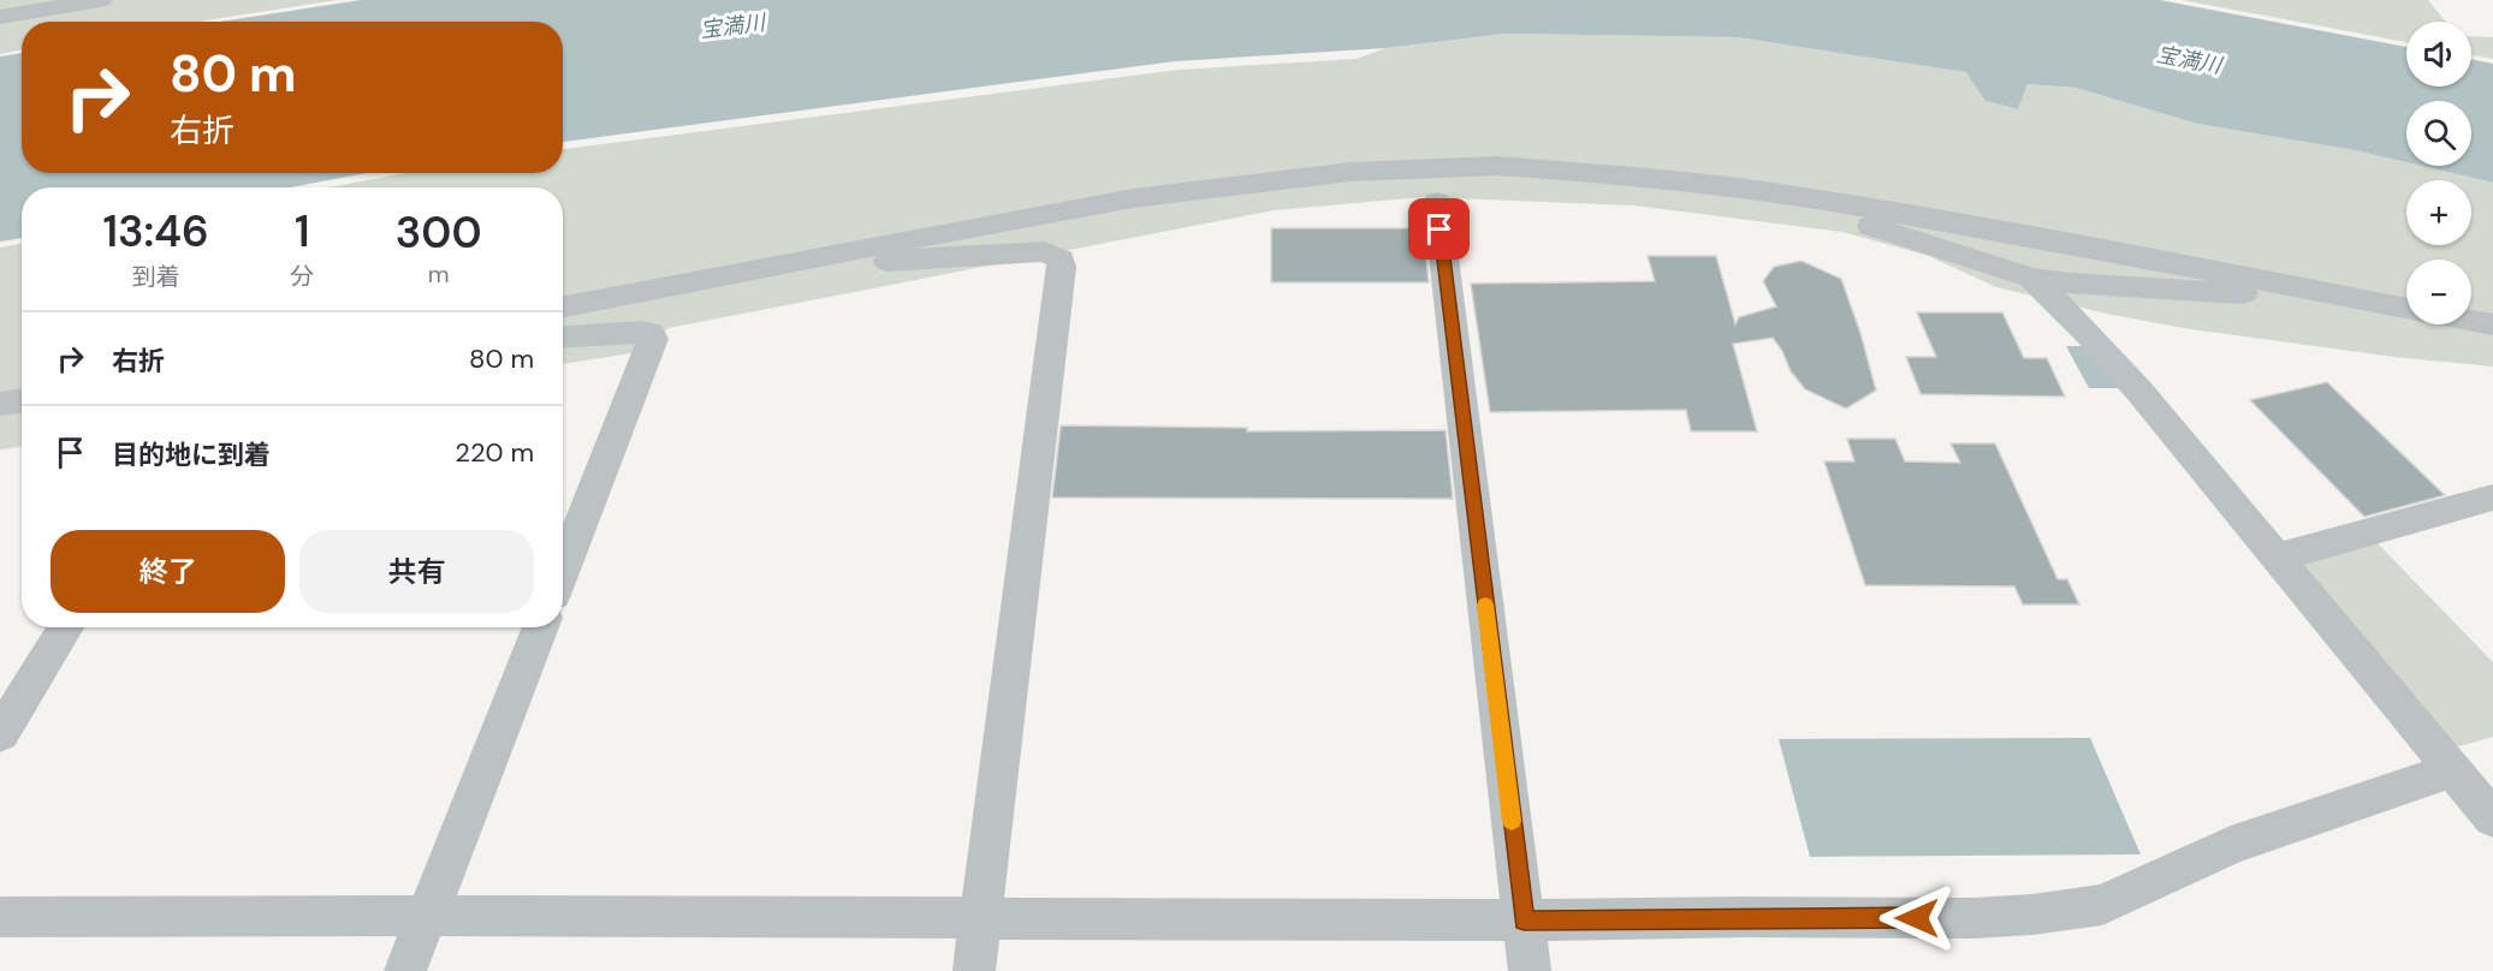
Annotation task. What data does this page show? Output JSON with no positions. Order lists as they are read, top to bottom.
{
  "water": ["宝満川"],
  "page": {
    "map_buttons": ["+", "−"],
    "turn": ["80 m", "右折"],
    "eta": [
      "13:46",
      "到着",
      "1",
      "分",
      "300",
      "m"
    ],
    "list": [
      {
        "name": "右折",
        "value": "80 m"
      },
      {
        "name": "目的地に到着",
        "value": "220 m"
      }
    ],
    "buttons": ["終了", "共有"]
  }
}
